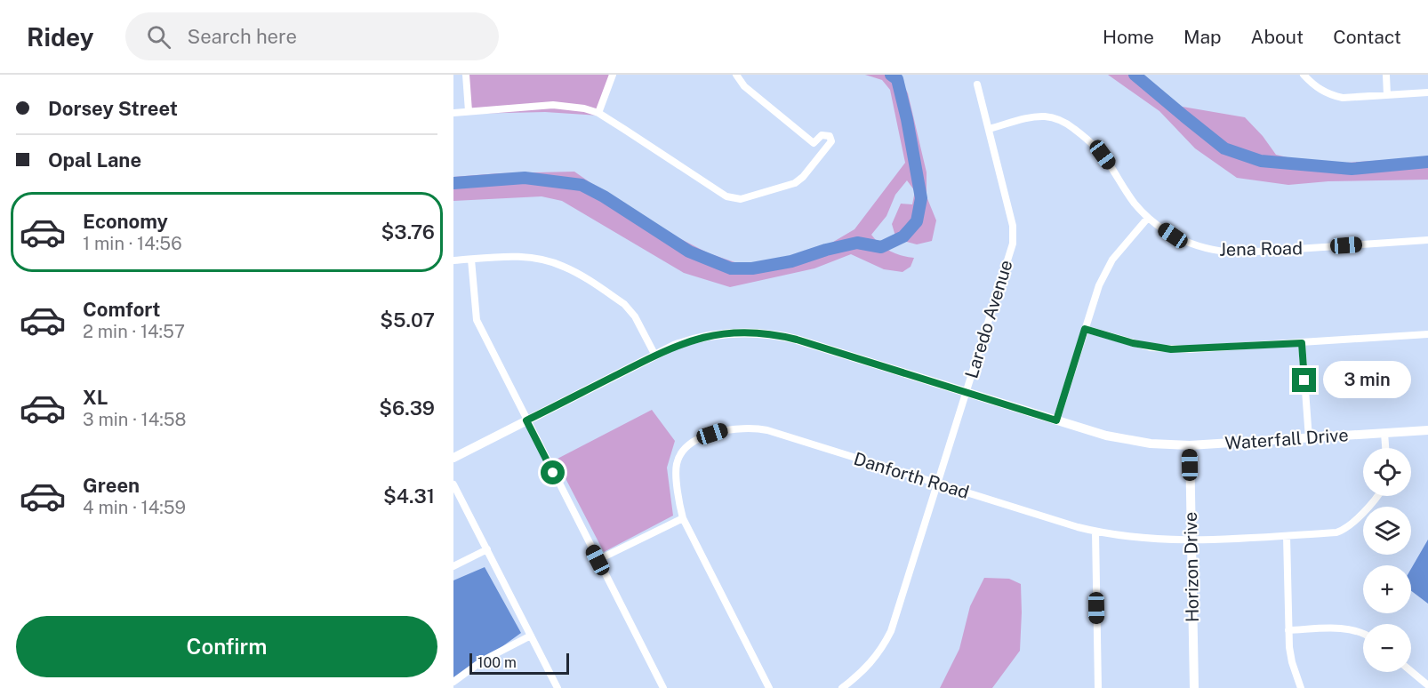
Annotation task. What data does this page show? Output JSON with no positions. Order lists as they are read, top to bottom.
{
  "streets": {
    "street": [
      "Jena Road",
      "Laredo Avenue",
      "Waterfall Drive",
      "Danforth Road",
      "Horizon Drive"
    ]
  },
  "crossings": [
    ["Jena Road", "Laredo Avenue"],
    ["Laredo Avenue", "Waterfall Drive"],
    ["Laredo Avenue", "Danforth Road"],
    ["Waterfall Drive", "Horizon Drive"],
    ["Danforth Road", "Horizon Drive"]
  ],
  "scale_bar": "100 m",
  "page": {
    "header": "Ridey",
    "search": "Search here",
    "nav": [
      "Home",
      "Map",
      "About",
      "Contact"
    ],
    "banner": ["Dorsey Street", "Opal Lane"],
    "list": [
      {
        "name": "Economy",
        "note": "1 min · 14:56",
        "value": "$3.76"
      },
      {
        "name": "Comfort",
        "note": "2 min · 14:57",
        "value": "$5.07"
      },
      {
        "name": "XL",
        "note": "3 min · 14:58",
        "value": "$6.39"
      },
      {
        "name": "Green",
        "note": "4 min · 14:59",
        "value": "$4.31"
      }
    ],
    "bubble": "3 min",
    "map_buttons": ["+", "−"],
    "buttons": "Confirm",
    "scale": "100 m"
  }
}
